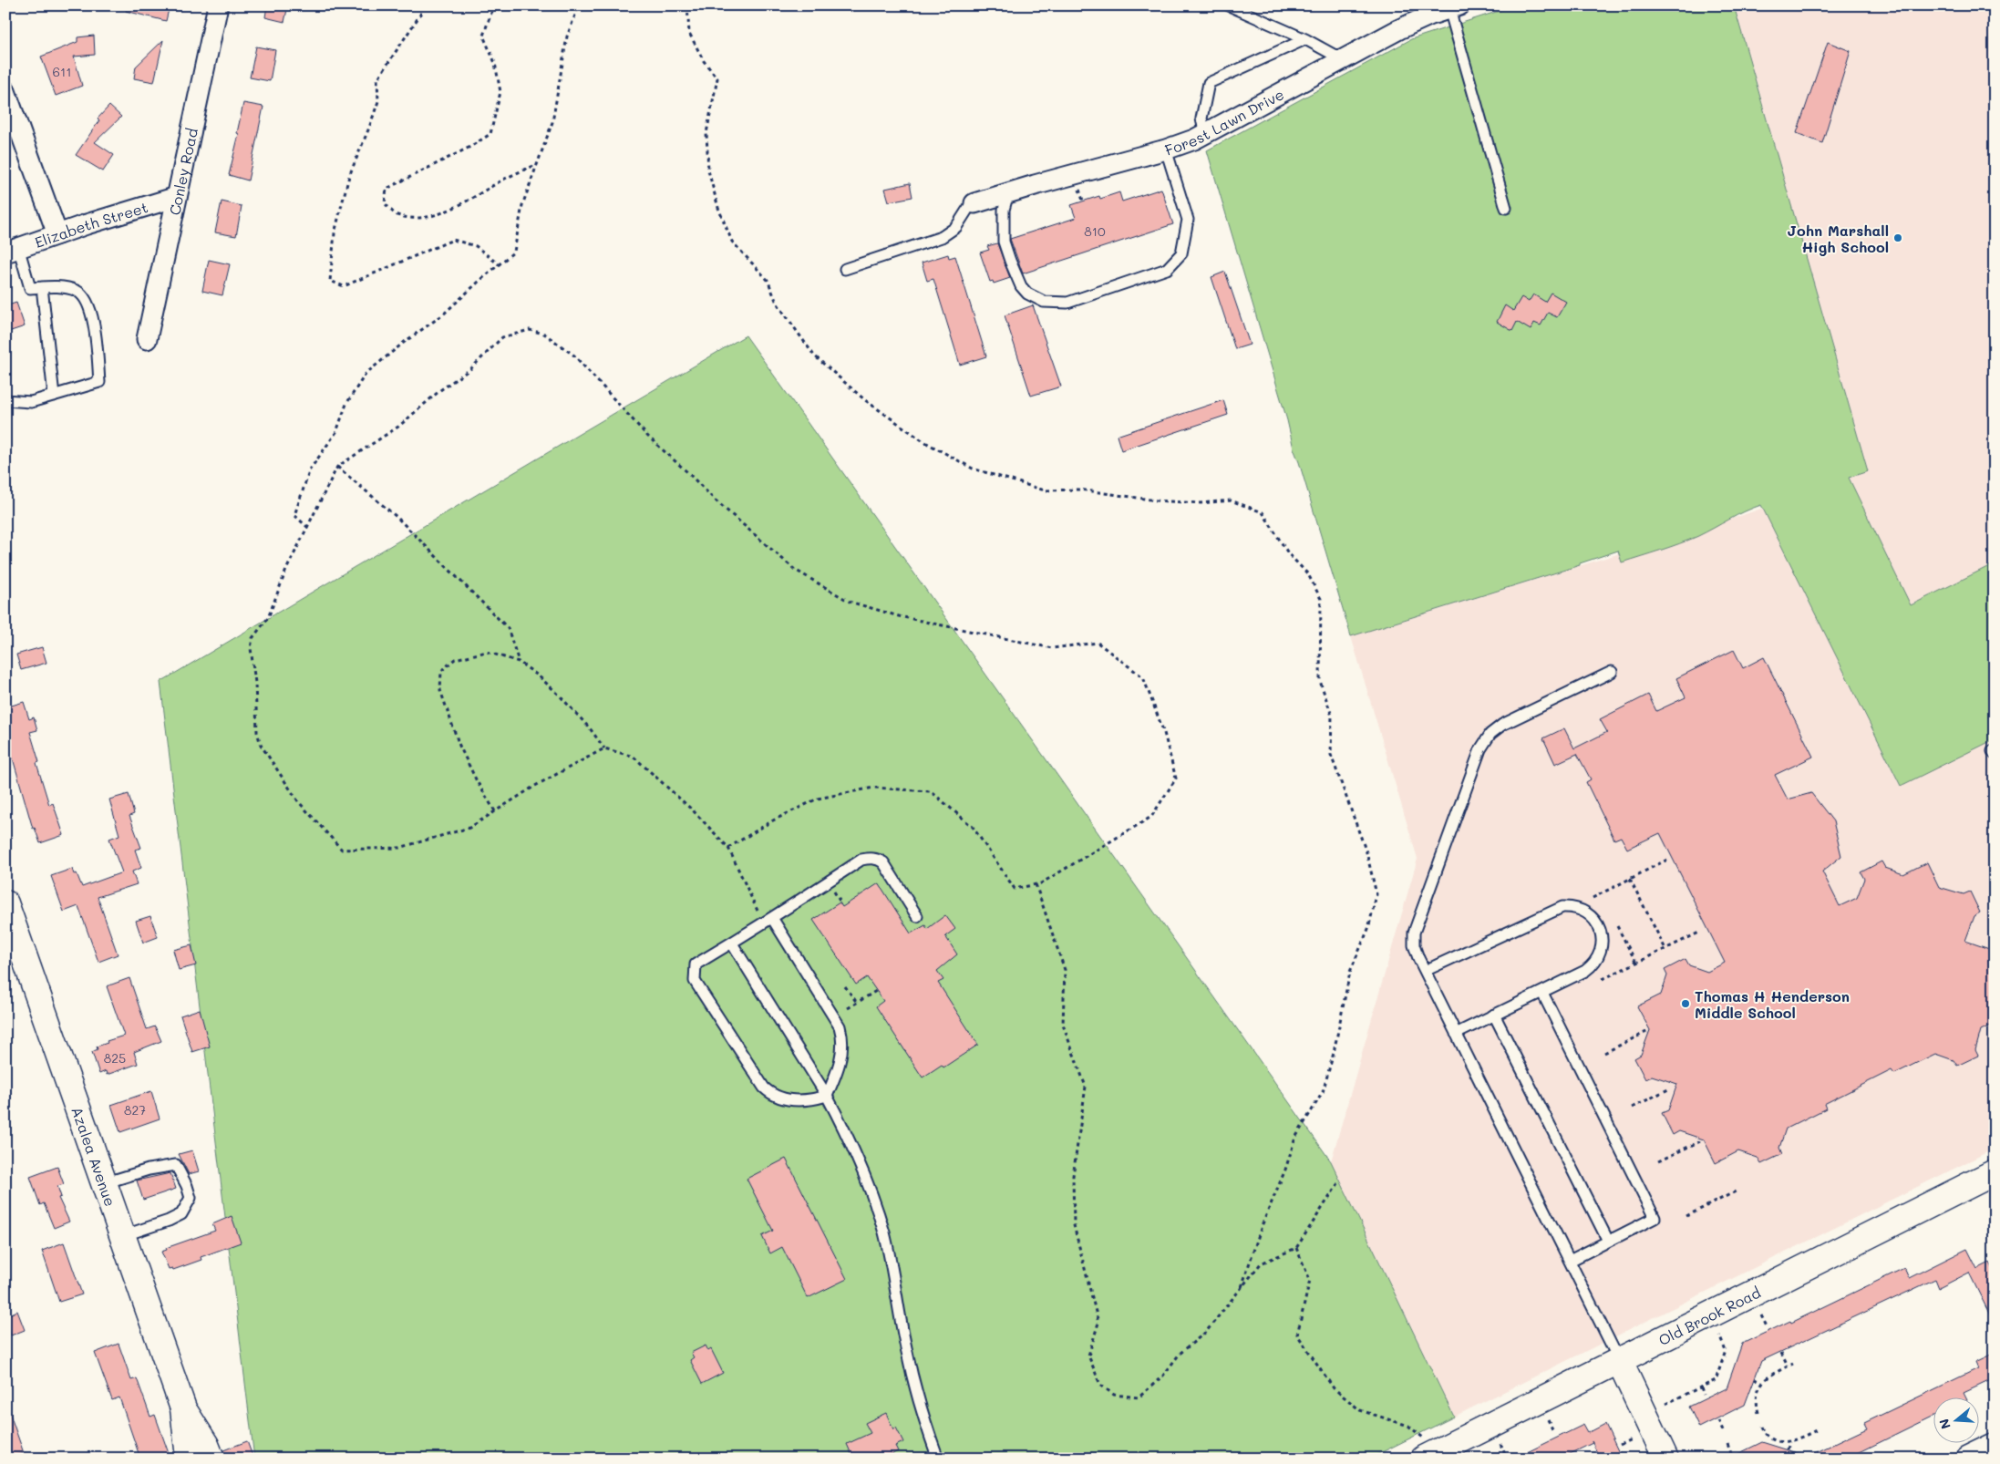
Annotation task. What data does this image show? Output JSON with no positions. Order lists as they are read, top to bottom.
{
  "streets": {
    "street": [
      "Forest Lawn Drive",
      "Conley Road",
      "Elizabeth Street",
      "Azalea Avenue",
      "Old Brook Road"
    ]
  },
  "crossings": [
    ["Conley Road", "Elizabeth Street"]
  ],
  "places": ["John Marshall High School", "Thomas H Henderson Middle School"],
  "house_numbers": [
    "611",
    "810",
    "825",
    "827"
  ],
  "north": "left"
}
